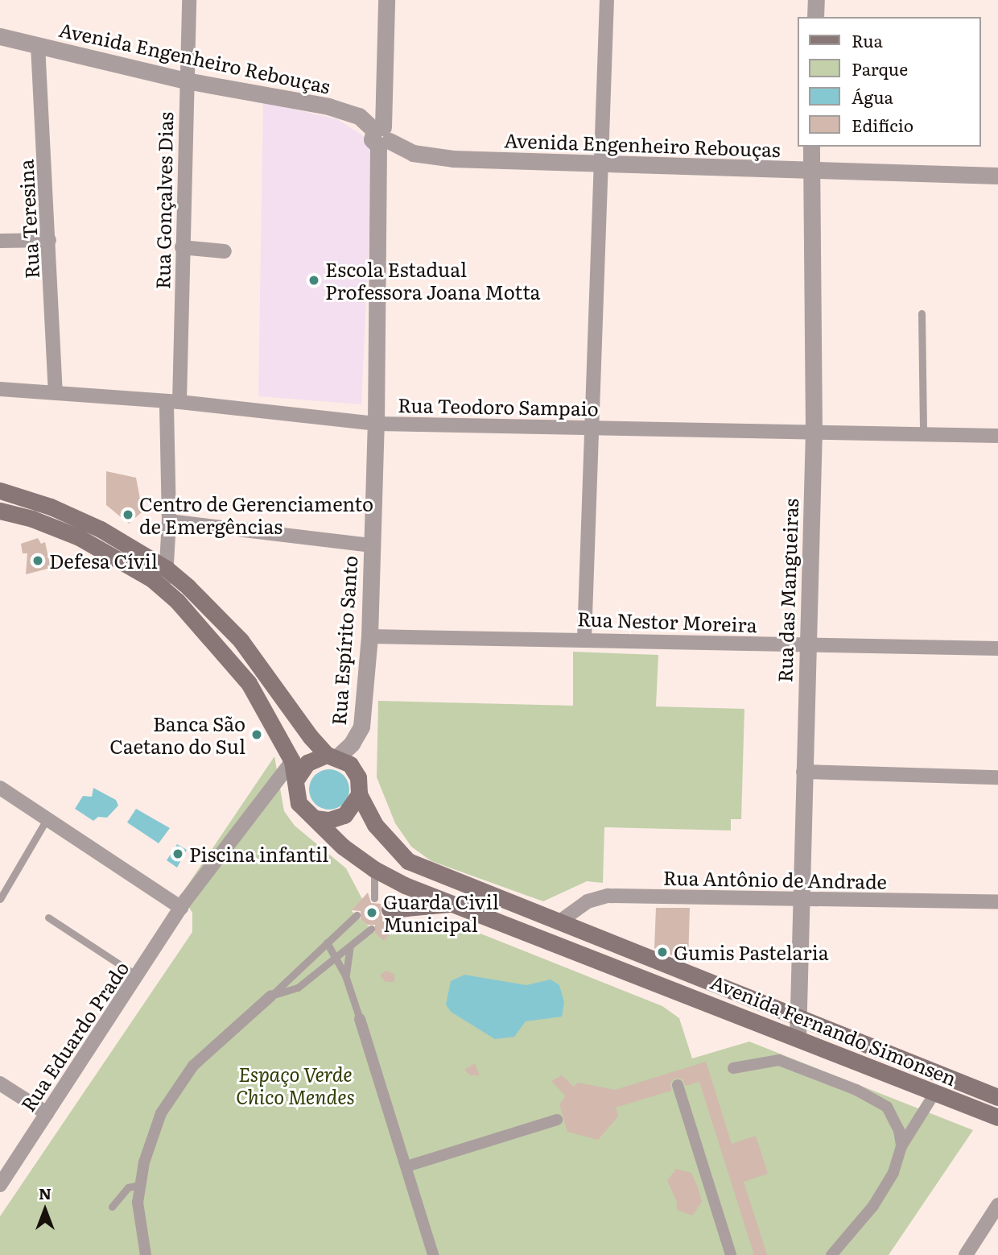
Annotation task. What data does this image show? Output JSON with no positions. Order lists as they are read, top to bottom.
{
  "streets": {
    "main road": ["Avenida Fernando Simonsen"],
    "street": [
      "Avenida Engenheiro Rebouças",
      "Rua Gonçalves Dias",
      "Rua Teresina",
      "Rua Teodoro Sampaio",
      "Rua das Mangueiras",
      "Rua Nestor Moreira",
      "Rua Espírito Santo",
      "Rua Antônio de Andrade",
      "Rua Eduardo Prado"
    ]
  },
  "crossings": [
    ["Avenida Engenheiro Rebouças", "Rua Gonçalves Dias"],
    ["Avenida Engenheiro Rebouças", "Rua Teresina"],
    ["Avenida Engenheiro Rebouças", "Rua das Mangueiras"],
    ["Avenida Engenheiro Rebouças", "Rua Espírito Santo"],
    ["Rua Gonçalves Dias", "Rua Teodoro Sampaio"],
    ["Rua Gonçalves Dias", "Avenida Fernando Simonsen"],
    ["Rua Teresina", "Rua Teodoro Sampaio"],
    ["Rua Teodoro Sampaio", "Rua das Mangueiras"],
    ["Rua Teodoro Sampaio", "Rua Espírito Santo"],
    ["Rua das Mangueiras", "Rua Nestor Moreira"],
    ["Rua das Mangueiras", "Rua Antônio de Andrade"],
    ["Rua das Mangueiras", "Avenida Fernando Simonsen"],
    ["Rua Nestor Moreira", "Rua Espírito Santo"],
    ["Rua Espírito Santo", "Avenida Fernando Simonsen"],
    ["Rua Antônio de Andrade", "Avenida Fernando Simonsen"],
    ["Avenida Fernando Simonsen", "Rua Eduardo Prado"]
  ],
  "parks": ["Espaço Verde Chico Mendes"],
  "places": [
    "Escola Estadual Professora Joana Motta",
    "Centro de Gerenciamento de Emergências",
    "Defesa Cívil",
    "Banca São Caetano do Sul",
    "Piscina infantil",
    "Guarda Civil Municipal",
    "Gumis Pastelaria"
  ],
  "legend": [
    "Rua",
    "Parque",
    "Água",
    "Edifício"
  ],
  "north": "top"
}
